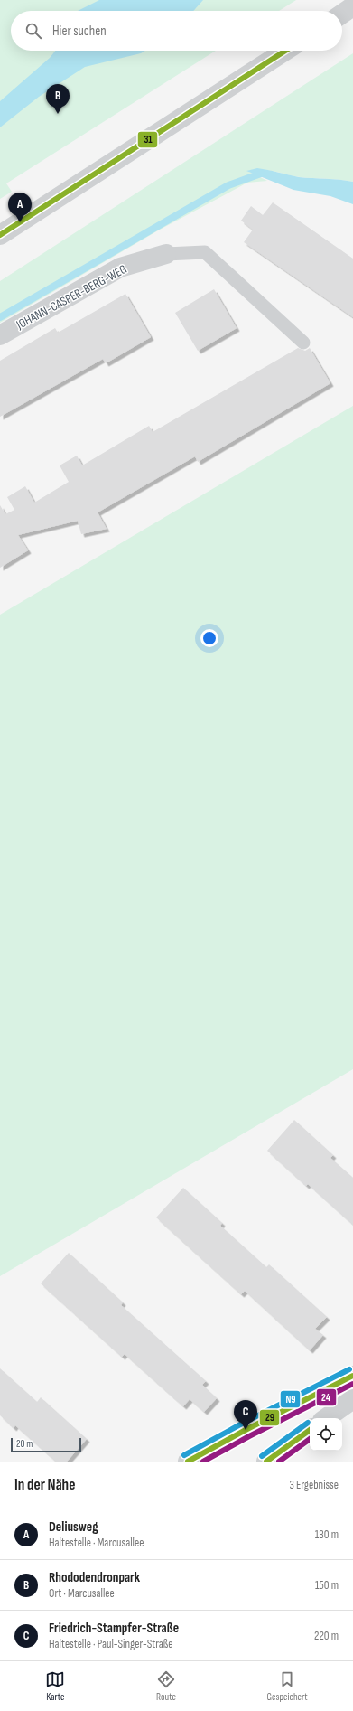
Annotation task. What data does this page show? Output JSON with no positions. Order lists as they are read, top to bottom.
{
  "streets": {
    "street": ["JOHANN-CASPER-BERG-WEG"]
  },
  "lines": [
    "transit line 31",
    "transit line N9",
    "transit line 29",
    "transit line 24"
  ],
  "scale_bar": "20 m",
  "page": {
    "search": "Hier suchen",
    "pins": ["B", "A", "C"],
    "scale": "20 m",
    "heading": ["In der Nähe", "3 Ergebnisse"],
    "list": [
      {
        "mark": "A",
        "name": "Deliusweg",
        "note": "Haltestelle · Marcusallee",
        "value": "130 m"
      },
      {
        "mark": "B",
        "name": "Rhododendronpark",
        "note": "Ort · Marcusallee",
        "value": "150 m"
      },
      {
        "mark": "C",
        "name": "Friedrich-Stampfer-Straße",
        "note": "Haltestelle · Paul-Singer-Straße",
        "value": "220 m"
      }
    ],
    "nav": ["Karte", "Route", "Gespeichert"]
  }
}
